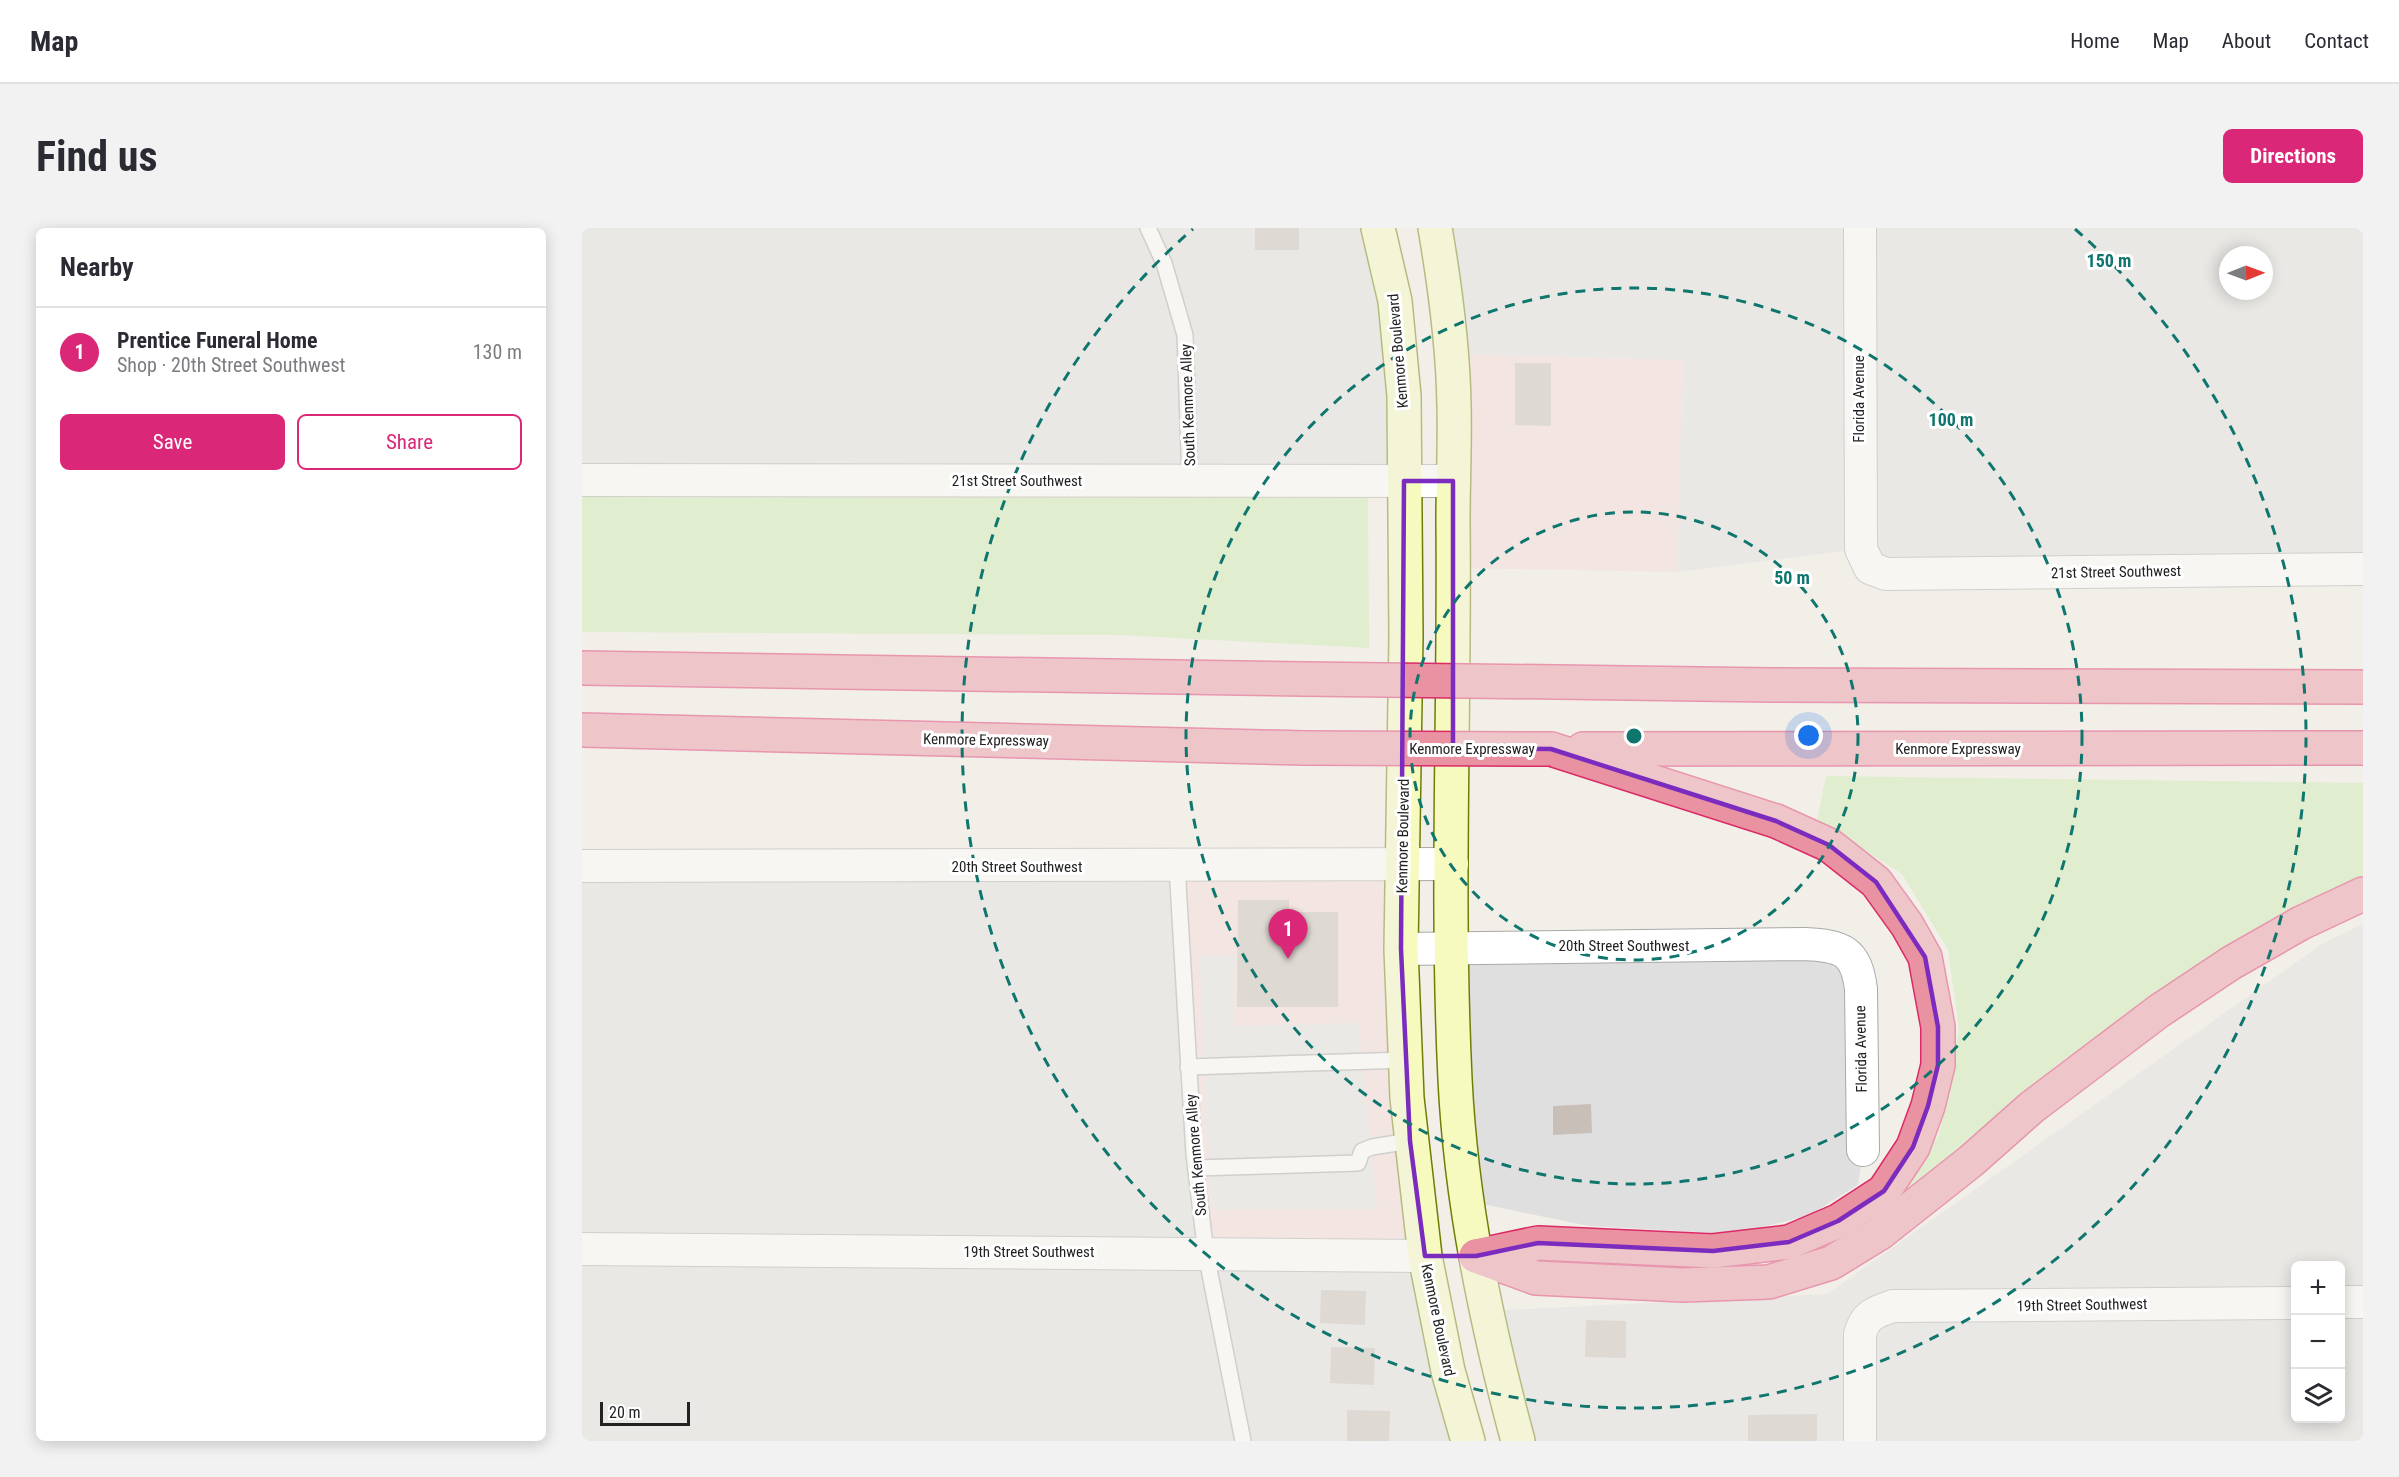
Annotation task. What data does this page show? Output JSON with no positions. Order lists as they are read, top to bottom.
{
  "streets": {
    "highway": ["Kenmore Expressway"],
    "main road": ["Kenmore Boulevard", "19th Street Southwest"],
    "street": ["Florida Avenue", "21st Street Southwest", "20th Street Southwest"],
    "lane": ["South Kenmore Alley"]
  },
  "crossings": [
    ["Kenmore Boulevard", "21st Street Southwest"],
    ["Kenmore Boulevard", "20th Street Southwest"],
    ["Kenmore Boulevard", "19th Street Southwest"],
    ["Florida Avenue", "21st Street Southwest"],
    ["Florida Avenue", "20th Street Southwest"],
    ["South Kenmore Alley", "21st Street Southwest"],
    ["South Kenmore Alley", "20th Street Southwest"],
    ["South Kenmore Alley", "19th Street Southwest"]
  ],
  "scale_bar": "20 m",
  "north": "right",
  "page": {
    "header": "Map",
    "nav": [
      "Home",
      "Map",
      "About",
      "Contact"
    ],
    "buttons": [
      "Directions",
      ["Save", "Share"]
    ],
    "title": "Find us",
    "heading": "Nearby",
    "list": [
      {
        "mark": "1",
        "name": "Prentice Funeral Home",
        "note": "Shop · 20th Street Southwest",
        "value": "130 m"
      }
    ],
    "pins": "1",
    "map_buttons": ["+", "−"],
    "scale": "20 m"
  },
  "rings": ["150 m", "100 m", "50 m"]
}
